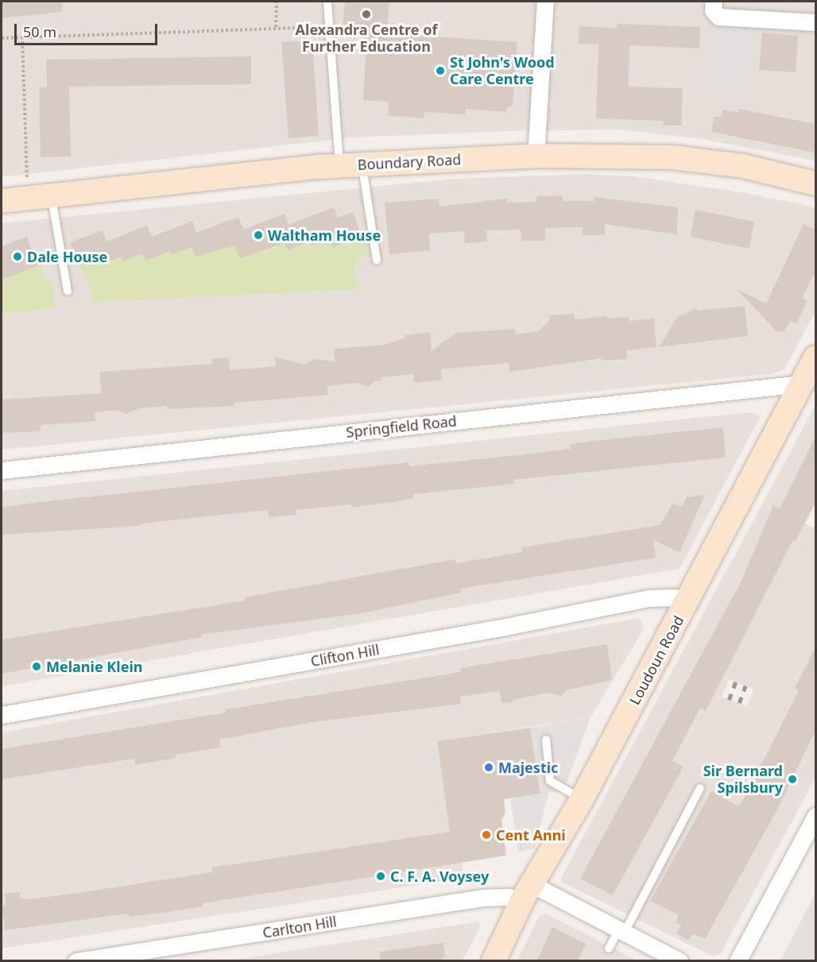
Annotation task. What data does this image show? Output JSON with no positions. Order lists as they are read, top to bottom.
{
  "streets": {
    "street": [
      "Boundary Road",
      "Springfield Road",
      "Clifton Hill",
      "Loudoun Road",
      "Carlton Hill"
    ]
  },
  "crossings": [
    ["Springfield Road", "Loudoun Road"],
    ["Clifton Hill", "Loudoun Road"],
    ["Loudoun Road", "Carlton Hill"]
  ],
  "places": [
    "Alexandra Centre of Further Education",
    "St John's Wood Care Centre",
    "Waltham House",
    "Dale House",
    "Melanie Klein",
    "Majestic",
    "Sir Bernard Spilsbury",
    "Cent Anni",
    "C. F. A. Voysey"
  ],
  "scale_bar": "50 m"
}
